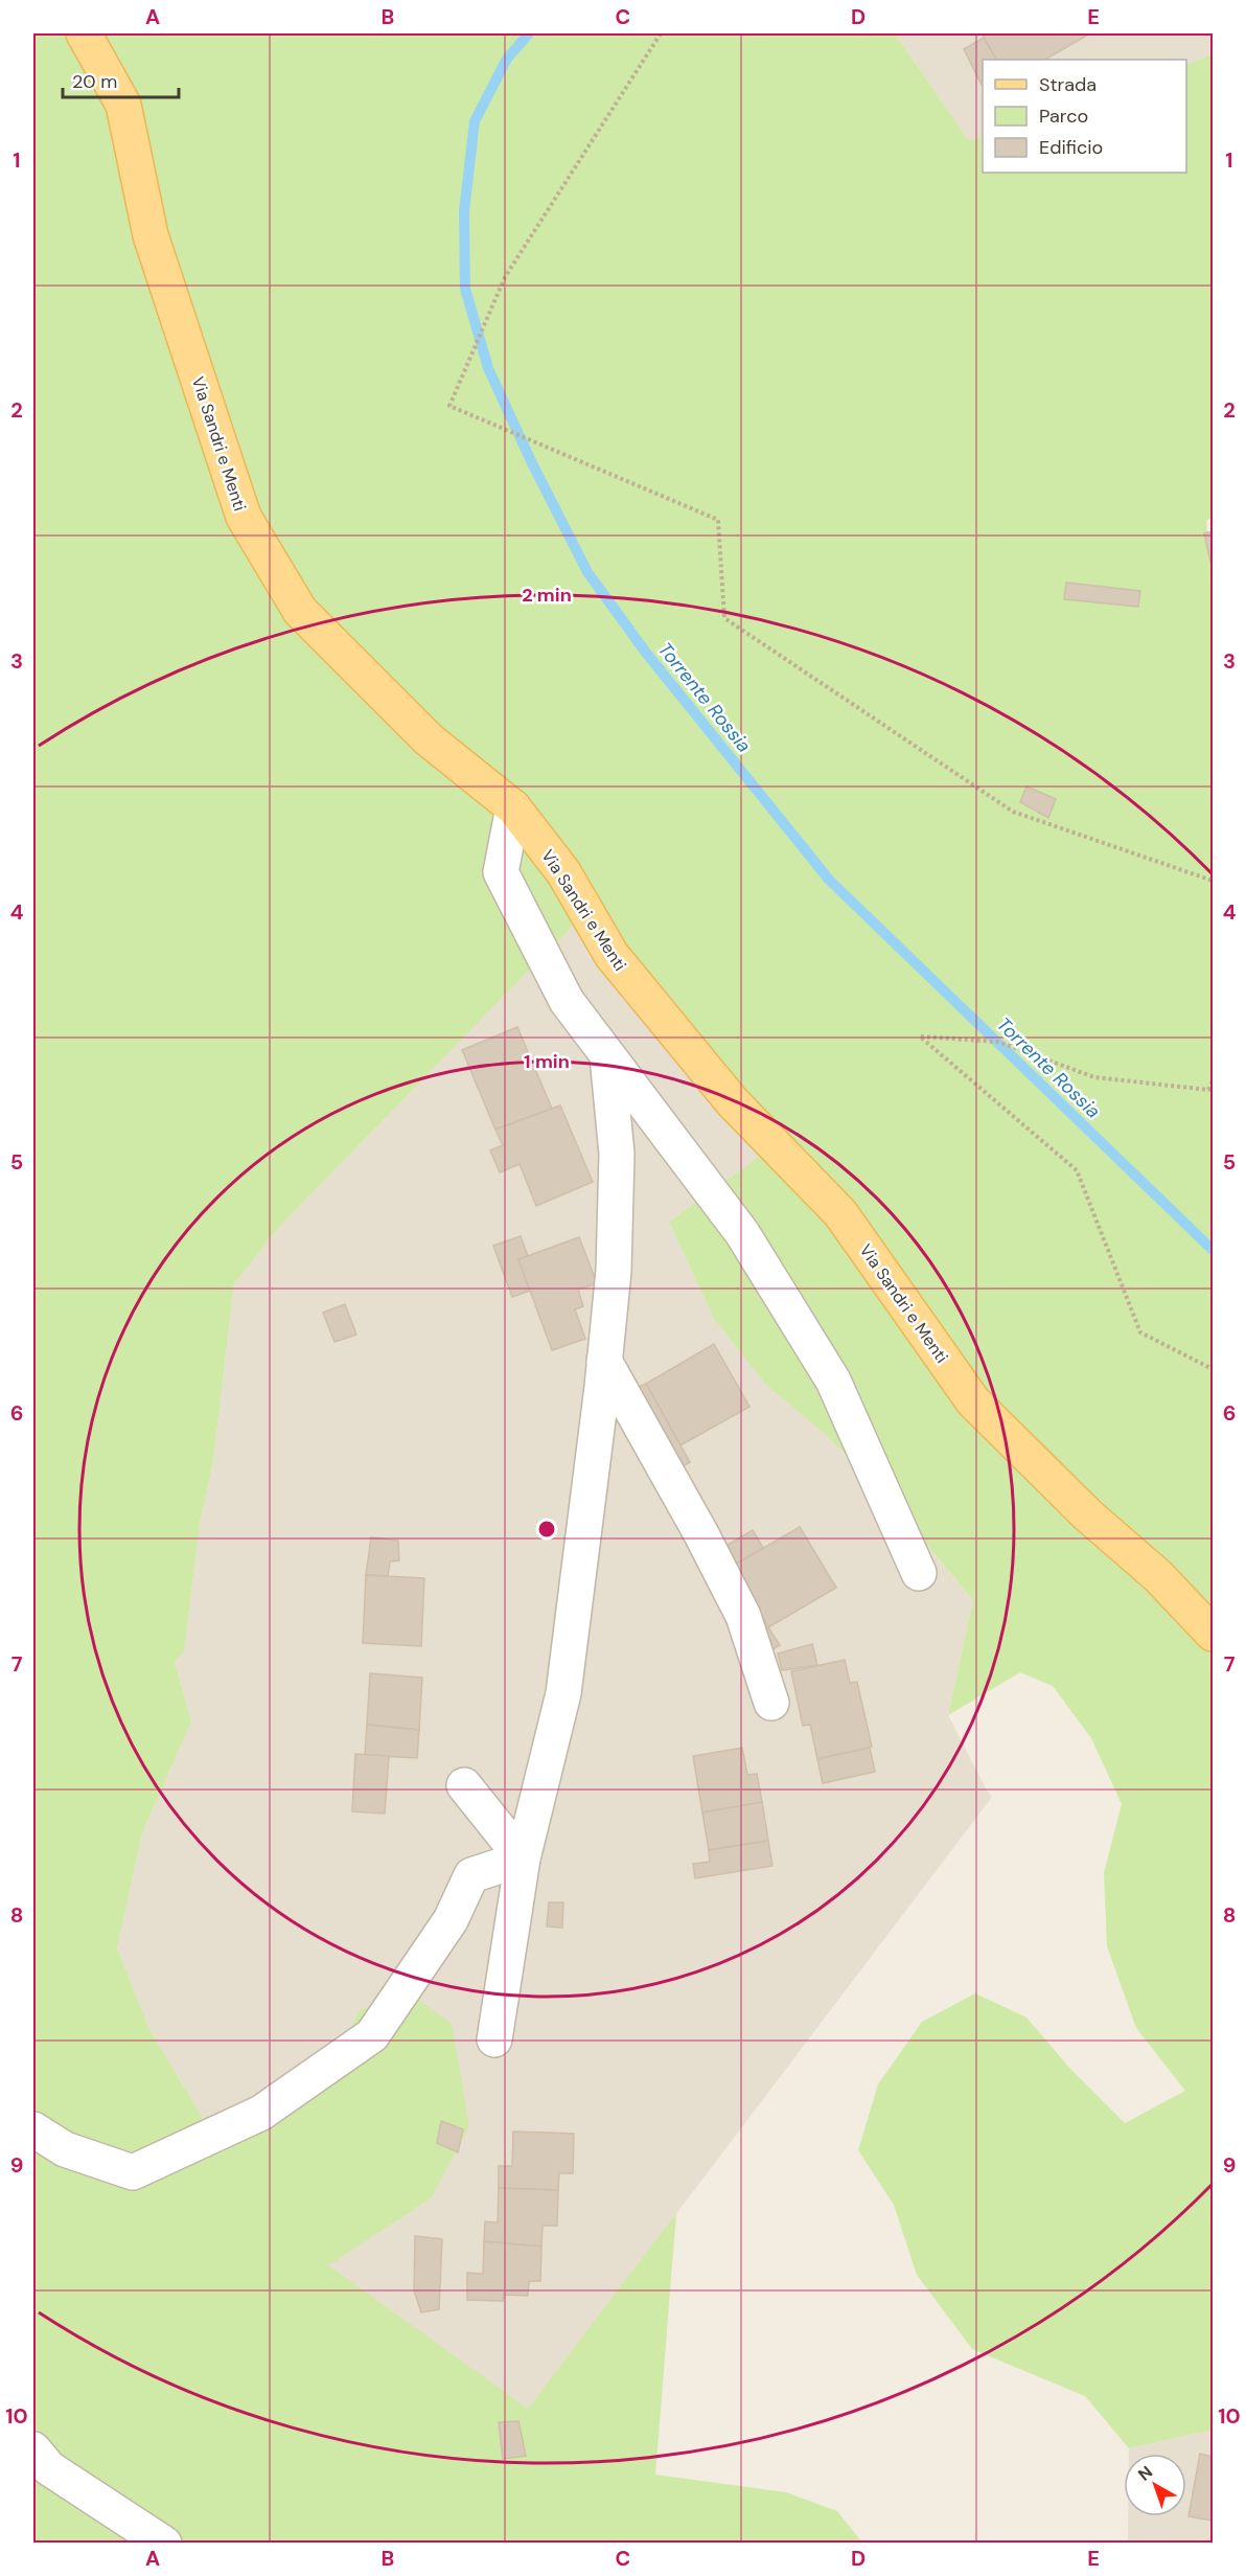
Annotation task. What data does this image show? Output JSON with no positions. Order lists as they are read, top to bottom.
{
  "streets": {
    "main road": ["Via Sandri e Menti"]
  },
  "water": ["Torrente Rossia"],
  "legend": ["Strada", "Parco", "Edificio"],
  "scale_bar": "20 m",
  "north": "top left",
  "grid": {
    "columns": [
      "A",
      "B",
      "C",
      "D",
      "E"
    ],
    "rows": [
      "1",
      "2",
      "3",
      "4",
      "5",
      "6",
      "7",
      "8",
      "9",
      "10"
    ]
  },
  "rings": ["2 min", "1 min"]
}
